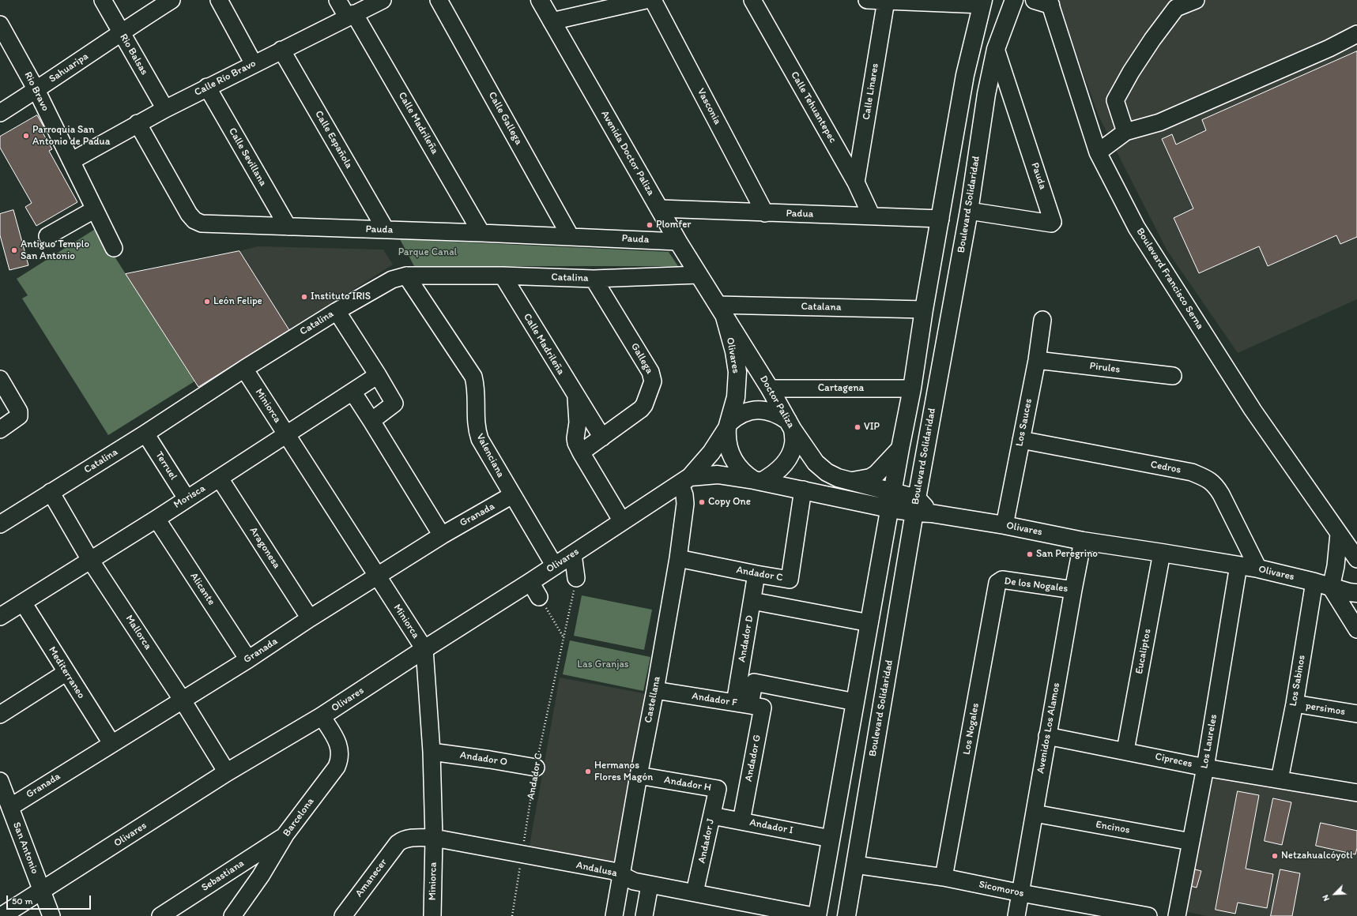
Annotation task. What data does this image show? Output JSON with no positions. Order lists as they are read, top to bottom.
{
  "streets": {
    "main road": [
      "Avenida Doctor Paliza",
      "Boulevard Solidaridad",
      "Olivares",
      "Doctor Paliza"
    ],
    "street": [
      "Rio Balsas",
      "Sahuaripa",
      "Calle Río Bravo",
      "Rio Bravo",
      "Calle Linares",
      "Vasconia",
      "Calle Tehuantepec",
      "Calle Gallega",
      "Calle Madrileña",
      "Calle Española",
      "Calle Sevillana",
      "Pauda",
      "Padua",
      "Catalina",
      "Boulevard Francisco Serna",
      "Catalana",
      "Gallega",
      "Pirules",
      "Cartagena",
      "Miniorca",
      "Los Sauces",
      "Valenciana",
      "Terruel",
      "Cedros",
      "Morisca",
      "Granada",
      "Aragonesa",
      "Andador C",
      "De los Nogales",
      "Alicante",
      "Mallorca",
      "Andador D",
      "Eucaliptos",
      "Mediterraneo",
      "Los Sabinos",
      "Castellana",
      "Andador F",
      "persimos",
      "Avenidos Los Alamos",
      "Los Nogales",
      "Los Laureles",
      "Andador G",
      "Andador O",
      "Cipreces",
      "Andador H",
      "Barcelona",
      "Andador I",
      "Encinos",
      "Andador J",
      "San Antonio",
      "Andalusa",
      "Sebastiana",
      "Amanecer",
      "Sicomoros"
    ]
  },
  "crossings": [
    ["Rio Balsas", "Sahuaripa"],
    ["Rio Balsas", "Calle Río Bravo"],
    ["Sahuaripa", "Rio Bravo"],
    ["Calle Río Bravo", "Rio Bravo"],
    ["Calle Río Bravo", "Calle Madrileña"],
    ["Calle Río Bravo", "Calle Española"],
    ["Calle Río Bravo", "Calle Sevillana"],
    ["Calle Río Bravo", "Pauda"],
    ["Calle Linares", "Calle Tehuantepec"],
    ["Vasconia", "Padua"],
    ["Calle Tehuantepec", "Padua"],
    ["Calle Gallega", "Pauda"],
    ["Calle Madrileña", "Pauda"],
    ["Calle Madrileña", "Catalina"],
    ["Calle Madrileña", "Gallega"],
    ["Calle Española", "Pauda"],
    ["Avenida Doctor Paliza", "Pauda"],
    ["Avenida Doctor Paliza", "Padua"],
    ["Avenida Doctor Paliza", "Catalina"],
    ["Avenida Doctor Paliza", "Catalana"],
    ["Avenida Doctor Paliza", "Olivares"],
    ["Avenida Doctor Paliza", "Doctor Paliza"],
    ["Calle Sevillana", "Pauda"],
    ["Pauda", "Boulevard Solidaridad"],
    ["Boulevard Solidaridad", "Olivares"],
    ["Boulevard Solidaridad", "Doctor Paliza"],
    ["Boulevard Solidaridad", "Sicomoros"],
    ["Catalina", "Gallega"],
    ["Catalina", "Miniorca"],
    ["Catalina", "Valenciana"],
    ["Catalina", "Terruel"],
    ["Catalina", "Mallorca"],
    ["Catalana", "Olivares"],
    ["Catalana", "Doctor Paliza"],
    ["Olivares", "Doctor Paliza"],
    ["Olivares", "Miniorca"],
    ["Olivares", "Los Sauces"],
    ["Olivares", "Valenciana"],
    ["Olivares", "Cedros"],
    ["Olivares", "Andador C"],
    ["Olivares", "Mallorca"],
    ["Olivares", "Eucaliptos"],
    ["Olivares", "Los Sabinos"],
    ["Olivares", "Castellana"],
    ["Olivares", "Avenidos Los Alamos"],
    ["Olivares", "Los Laureles"],
    ["Olivares", "Barcelona"],
    ["Olivares", "San Antonio"],
    ["Pirules", "Los Sauces"],
    ["Cartagena", "Doctor Paliza"],
    ["Miniorca", "Morisca"],
    ["Miniorca", "Granada"],
    ["Miniorca", "Andador O"],
    ["Miniorca", "Andalusa"],
    ["Los Sauces", "Cedros"],
    ["Valenciana", "Granada"],
    ["Terruel", "Morisca"],
    ["Morisca", "Aragonesa"],
    ["Morisca", "Alicante"],
    ["Morisca", "Mallorca"],
    ["Morisca", "Mediterraneo"],
    ["Granada", "Aragonesa"],
    ["Granada", "Alicante"],
    ["Granada", "Mallorca"],
    ["Granada", "Mediterraneo"],
    ["Granada", "San Antonio"],
    ["Andador C", "Andador D"],
    ["Andador C", "Castellana"],
    ["Andador C", "Andador O"],
    ["Andador C", "Andalusa"],
    ["De los Nogales", "Avenidos Los Alamos"],
    ["De los Nogales", "Los Nogales"],
    ["Andador D", "Andador F"],
    ["Andador D", "Andador G"],
    ["Eucaliptos", "Cipreces"],
    ["Los Sabinos", "persimos"],
    ["Los Sabinos", "Cipreces"],
    ["Castellana", "Andador F"],
    ["Castellana", "Andador H"],
    ["Castellana", "Andalusa"],
    ["Andador F", "Andador G"],
    ["Avenidos Los Alamos", "Cipreces"],
    ["Avenidos Los Alamos", "Encinos"],
    ["Avenidos Los Alamos", "Sicomoros"],
    ["Los Nogales", "Sicomoros"],
    ["Los Laureles", "Cipreces"],
    ["Los Laureles", "Encinos"],
    ["Andador G", "Andador I"],
    ["Andador H", "Andador J"],
    ["Barcelona", "Sebastiana"],
    ["Andador I", "Andador J"],
    ["Andador J", "Andalusa"],
    ["Andalusa", "Amanecer"]
  ],
  "parks": ["Parque Canal", "Las Granjas"],
  "places": [
    "Parroquia San Antonio de Padua",
    "Plomfer",
    "Antiguo Templo San Antonio",
    "Instituto IRIS",
    "León Felipe",
    "VIP",
    "Copy One",
    "San Peregrino",
    "Hermanos Flores Magón",
    "Netzahualcóyotl"
  ],
  "scale_bar": "50 m",
  "north": "bottom left"
}
